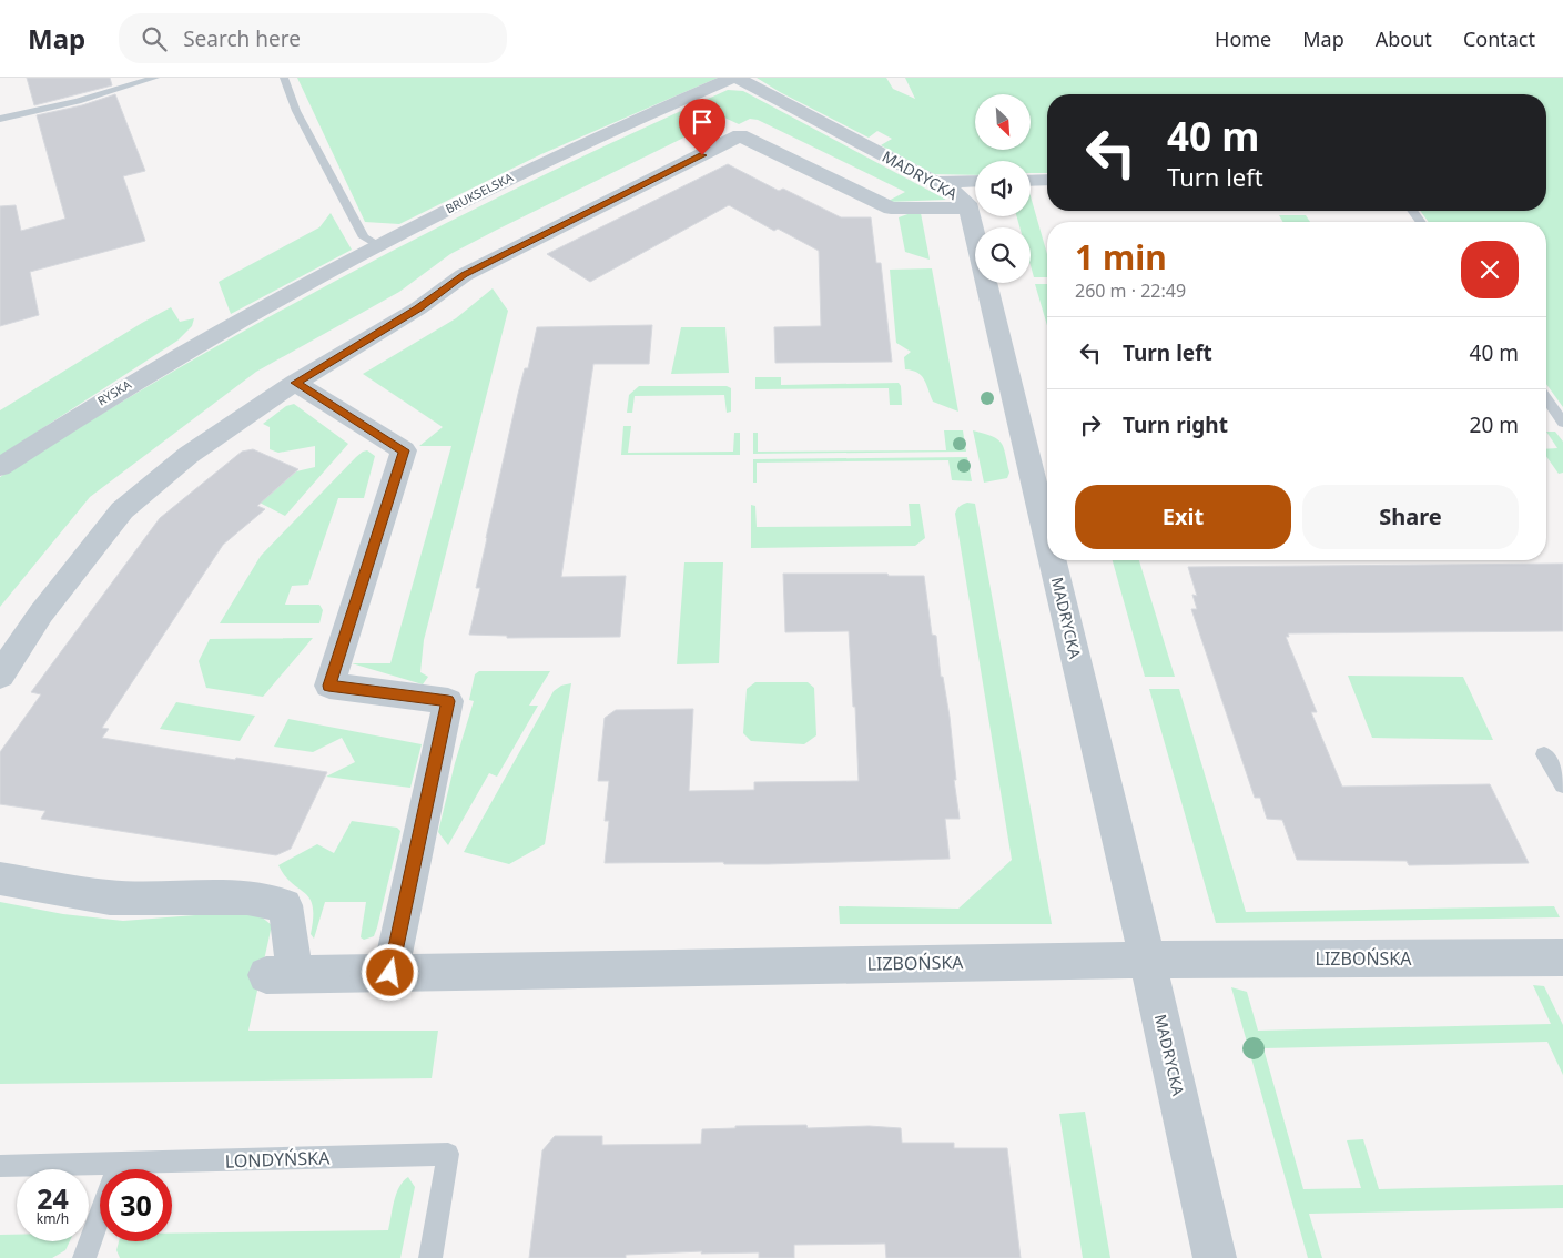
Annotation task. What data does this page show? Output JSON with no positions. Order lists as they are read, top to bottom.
{
  "streets": {
    "street": [
      "MADRYCKA",
      "BRUKSELSKA",
      "RYSKA",
      "LIZBOŃSKA"
    ],
    "lane": ["LONDYŃSKA"]
  },
  "crossings": [
    ["MADRYCKA", "BRUKSELSKA"],
    ["MADRYCKA", "LIZBOŃSKA"],
    ["BRUKSELSKA", "RYSKA"]
  ],
  "north": "bottom right",
  "page": {
    "header": "Map",
    "search": "Search here",
    "nav": [
      "Home",
      "Map",
      "About",
      "Contact"
    ],
    "turn": ["40 m", "Turn left"],
    "heading": ["1 min", "260 m · 22:49"],
    "list": [
      {
        "name": "Turn left",
        "value": "40 m"
      },
      {
        "name": "Turn right",
        "value": "20 m"
      }
    ],
    "buttons": ["Exit", "Share"],
    "speed": "24 km/h",
    "limit": "30"
  }
}
